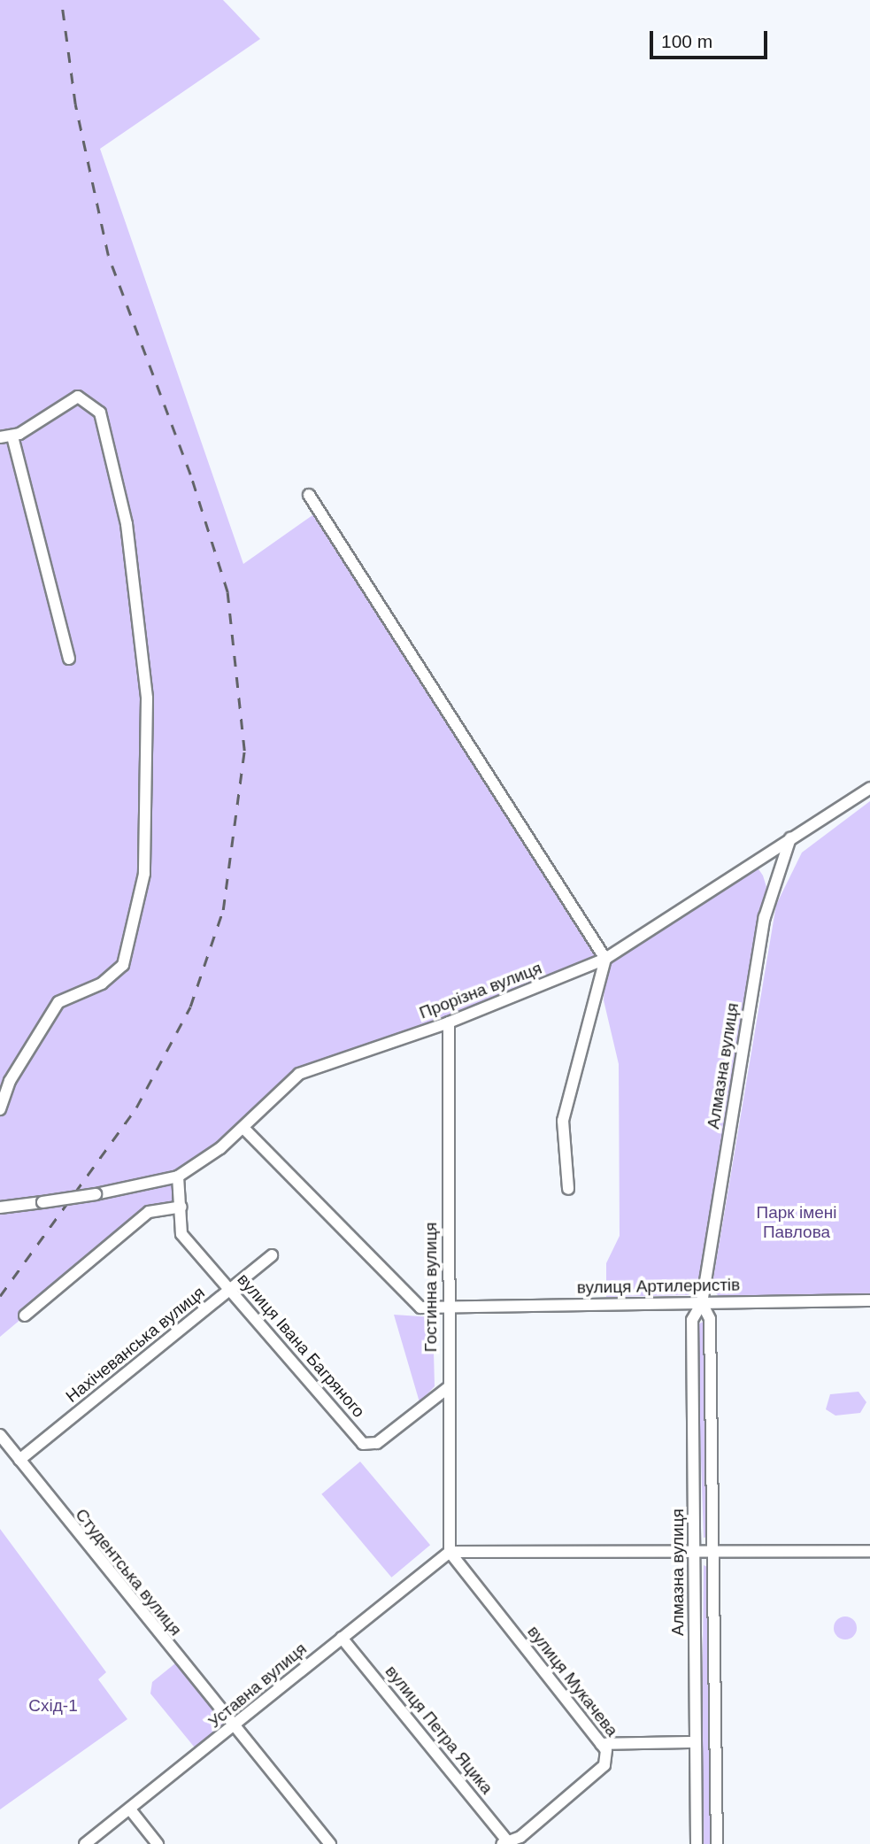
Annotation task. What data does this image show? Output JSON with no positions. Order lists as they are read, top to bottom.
{
  "streets": {
    "street": [
      "Прорізна вулиця",
      "Алмазна вулиця",
      "вулиця Артилеристів",
      "Гостинна вулиця",
      "Нахічеванська вулиця",
      "вулиця Івана Багряного",
      "Студентська вулиця",
      "вулиця Мукачева",
      "Уставна вулиця",
      "вулиця Петра Яцика"
    ]
  },
  "crossings": [
    ["Прорізна вулиця", "Алмазна вулиця"],
    ["Прорізна вулиця", "вулиця Артилеристів"],
    ["Прорізна вулиця", "Гостинна вулиця"],
    ["Алмазна вулиця", "вулиця Артилеристів"],
    ["вулиця Артилеристів", "Гостинна вулиця"],
    ["Гостинна вулиця", "вулиця Івана Багряного"],
    ["Гостинна вулиця", "вулиця Мукачева"],
    ["Гостинна вулиця", "Уставна вулиця"],
    ["Нахічеванська вулиця", "вулиця Івана Багряного"],
    ["Нахічеванська вулиця", "Студентська вулиця"],
    ["Студентська вулиця", "Уставна вулиця"],
    ["вулиця Мукачева", "Уставна вулиця"],
    ["вулиця Мукачева", "вулиця Петра Яцика"],
    ["Уставна вулиця", "вулиця Петра Яцика"]
  ],
  "parks": ["Парк імені Павлова", "Схід-1"],
  "scale_bar": "100 m"
}
